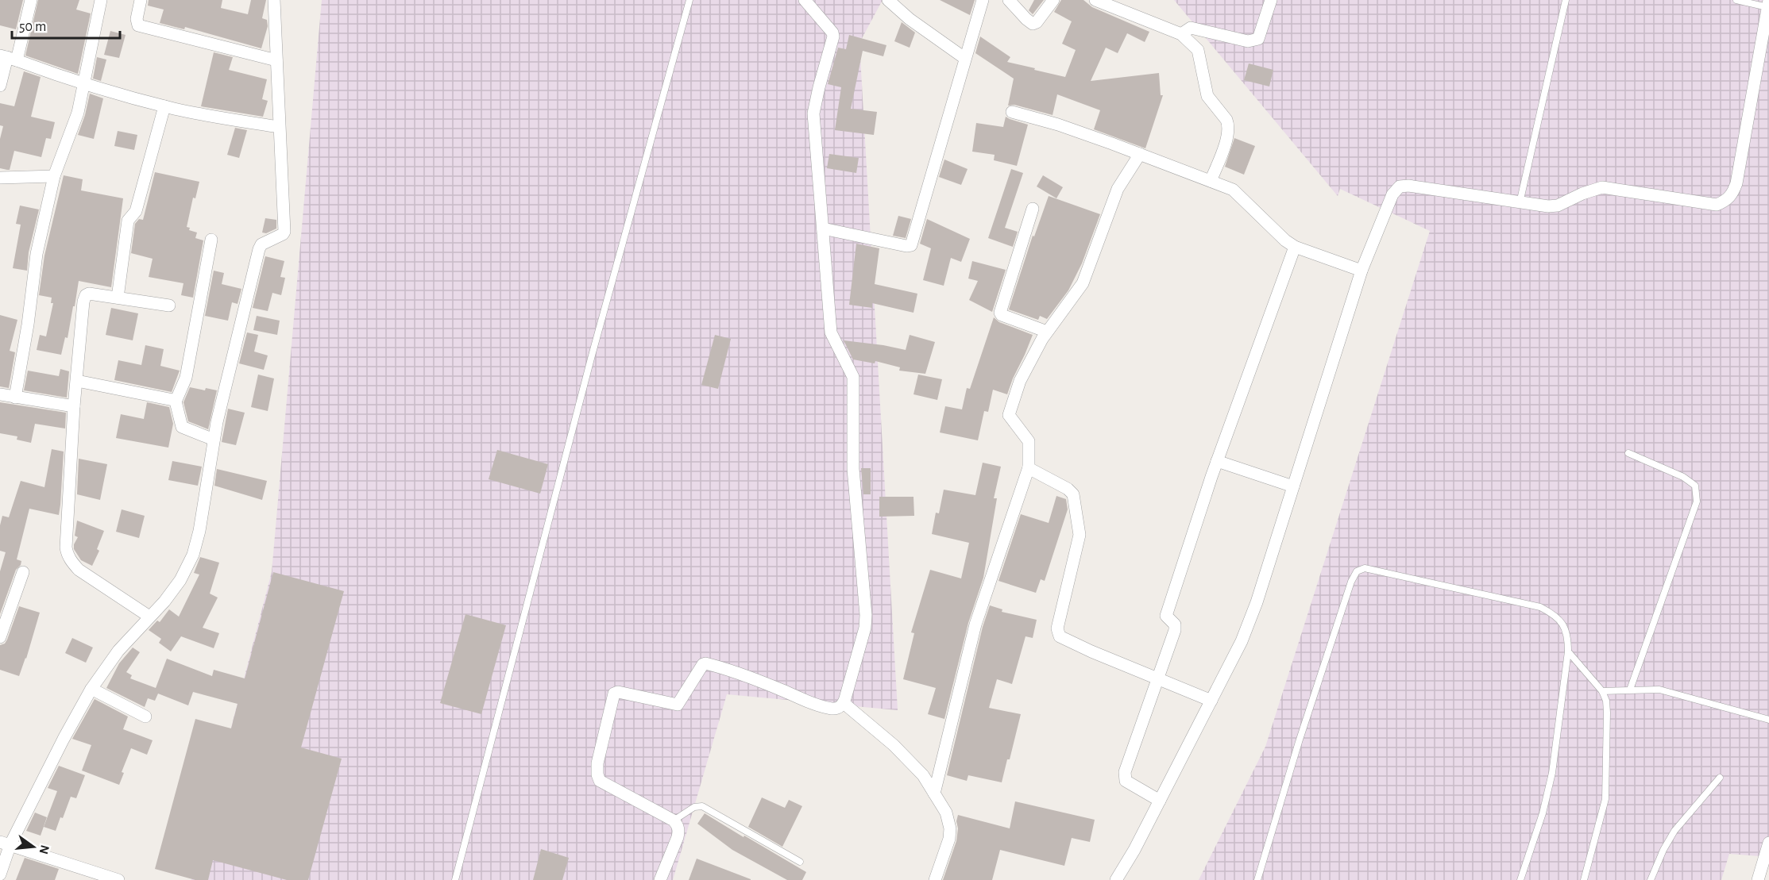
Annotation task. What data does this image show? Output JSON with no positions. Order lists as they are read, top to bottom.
{
  "scale_bar": "50 m",
  "north": "right"
}
